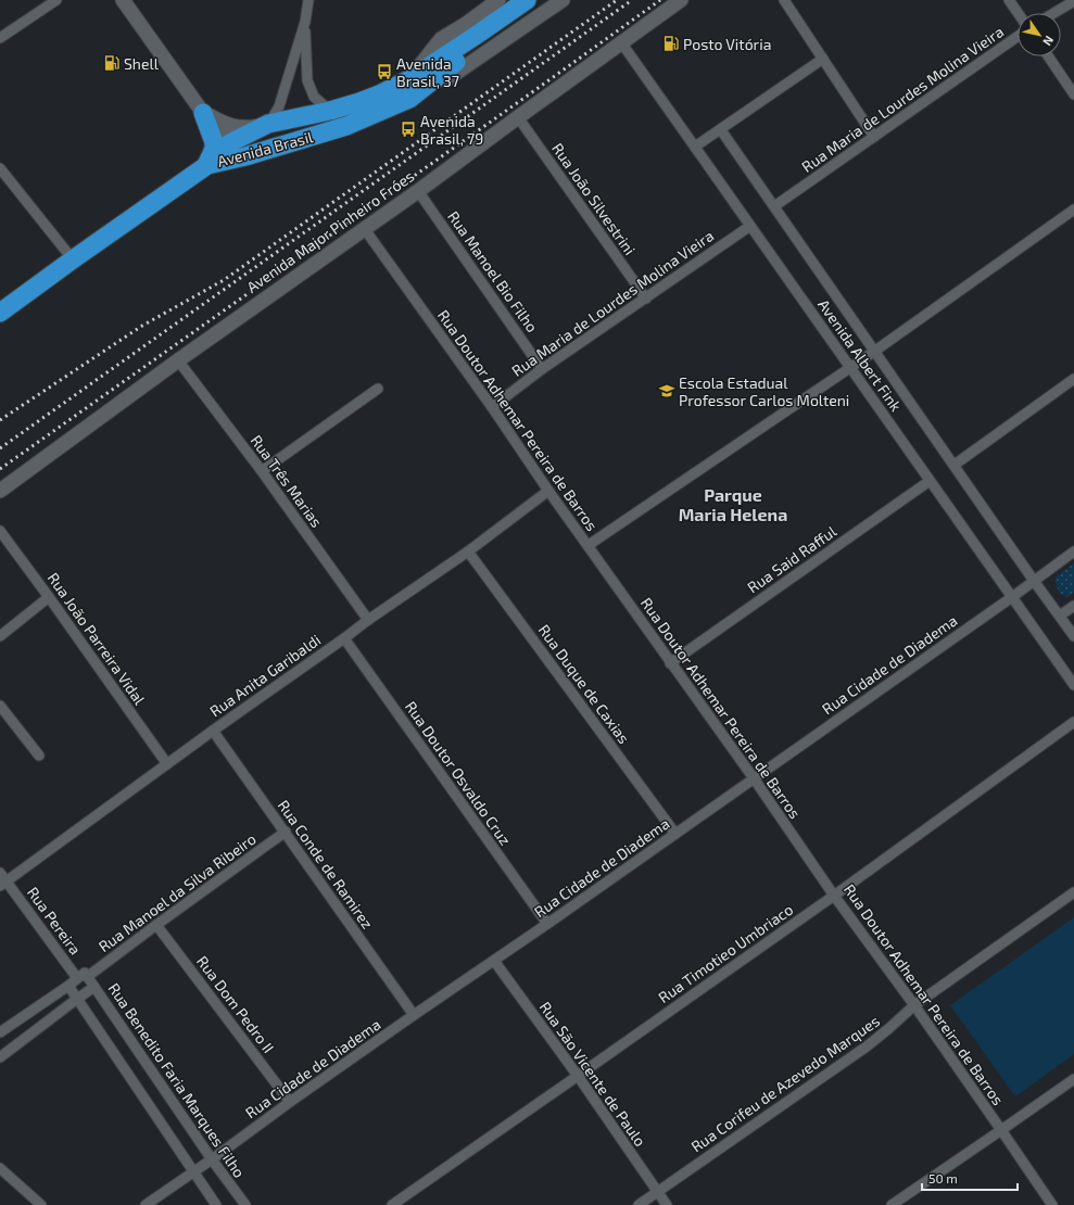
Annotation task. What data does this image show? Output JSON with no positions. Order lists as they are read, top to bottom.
{
  "streets": {
    "highway": ["Avenida Brasil"],
    "street": [
      "Rua Maria de Lourdes Molina Vieira",
      "Rua João Silvestrini",
      "Avenida Major Pinheiro Fróes",
      "Rua Manoel Bio Filho",
      "Avenida Albert Fink",
      "Rua Doutor Adhemar Pereira de Barros",
      "Rua Três Marias",
      "Rua Said Rafful",
      "Rua João Parreira Vidal",
      "Rua Cidade de Diadema",
      "Rua Anita Garibaldi",
      "Rua Duque de Caxias",
      "Rua Doutor Osvaldo Cruz",
      "Rua Conde de Ramirez",
      "Rua Manoel da Silva Ribeiro",
      "Rua Pereira",
      "Rua Timotieo Umbriaco",
      "Rua Dom Pedro II",
      "Rua São Vicente de Paulo",
      "Rua Benedito Faria Marques Filho",
      "Rua Corifeu de Azevedo Marques"
    ]
  },
  "crossings": [
    ["Rua Maria de Lourdes Molina Vieira", "Rua João Silvestrini"],
    ["Rua Maria de Lourdes Molina Vieira", "Rua Manoel Bio Filho"],
    ["Rua Maria de Lourdes Molina Vieira", "Avenida Albert Fink"],
    ["Rua Maria de Lourdes Molina Vieira", "Rua Doutor Adhemar Pereira de Barros"],
    ["Rua João Silvestrini", "Avenida Major Pinheiro Fróes"],
    ["Avenida Major Pinheiro Fróes", "Rua Manoel Bio Filho"],
    ["Avenida Major Pinheiro Fróes", "Avenida Albert Fink"],
    ["Avenida Major Pinheiro Fróes", "Rua Doutor Adhemar Pereira de Barros"],
    ["Avenida Major Pinheiro Fróes", "Rua Três Marias"],
    ["Avenida Albert Fink", "Rua Said Rafful"],
    ["Avenida Albert Fink", "Rua Cidade de Diadema"],
    ["Rua Doutor Adhemar Pereira de Barros", "Rua Said Rafful"],
    ["Rua Doutor Adhemar Pereira de Barros", "Rua Cidade de Diadema"],
    ["Rua Doutor Adhemar Pereira de Barros", "Rua Anita Garibaldi"],
    ["Rua Doutor Adhemar Pereira de Barros", "Rua Timotieo Umbriaco"],
    ["Rua Doutor Adhemar Pereira de Barros", "Rua Corifeu de Azevedo Marques"],
    ["Rua Três Marias", "Rua Anita Garibaldi"],
    ["Rua João Parreira Vidal", "Rua Anita Garibaldi"],
    ["Rua Cidade de Diadema", "Rua Duque de Caxias"],
    ["Rua Cidade de Diadema", "Rua Doutor Osvaldo Cruz"],
    ["Rua Cidade de Diadema", "Rua Conde de Ramirez"],
    ["Rua Cidade de Diadema", "Rua Dom Pedro II"],
    ["Rua Cidade de Diadema", "Rua São Vicente de Paulo"],
    ["Rua Cidade de Diadema", "Rua Benedito Faria Marques Filho"],
    ["Rua Anita Garibaldi", "Rua Duque de Caxias"],
    ["Rua Anita Garibaldi", "Rua Doutor Osvaldo Cruz"],
    ["Rua Anita Garibaldi", "Rua Conde de Ramirez"],
    ["Rua Anita Garibaldi", "Rua Pereira"],
    ["Rua Conde de Ramirez", "Rua Manoel da Silva Ribeiro"],
    ["Rua Manoel da Silva Ribeiro", "Rua Pereira"],
    ["Rua Manoel da Silva Ribeiro", "Rua Dom Pedro II"],
    ["Rua Manoel da Silva Ribeiro", "Rua Benedito Faria Marques Filho"],
    ["Rua Pereira", "Rua Benedito Faria Marques Filho"],
    ["Rua Timotieo Umbriaco", "Rua São Vicente de Paulo"],
    ["Rua São Vicente de Paulo", "Rua Corifeu de Azevedo Marques"]
  ],
  "districts": ["Parque Maria Helena"],
  "places": {
    "fuel station": ["Posto Vitória", "Shell"],
    "bus stop": ["Avenida Brasil, 37", "Avenida Brasil, 79"],
    "school or university": ["Escola Estadual Professor Carlos Molteni"]
  },
  "scale_bar": "50 m",
  "north": "bottom right"
}
